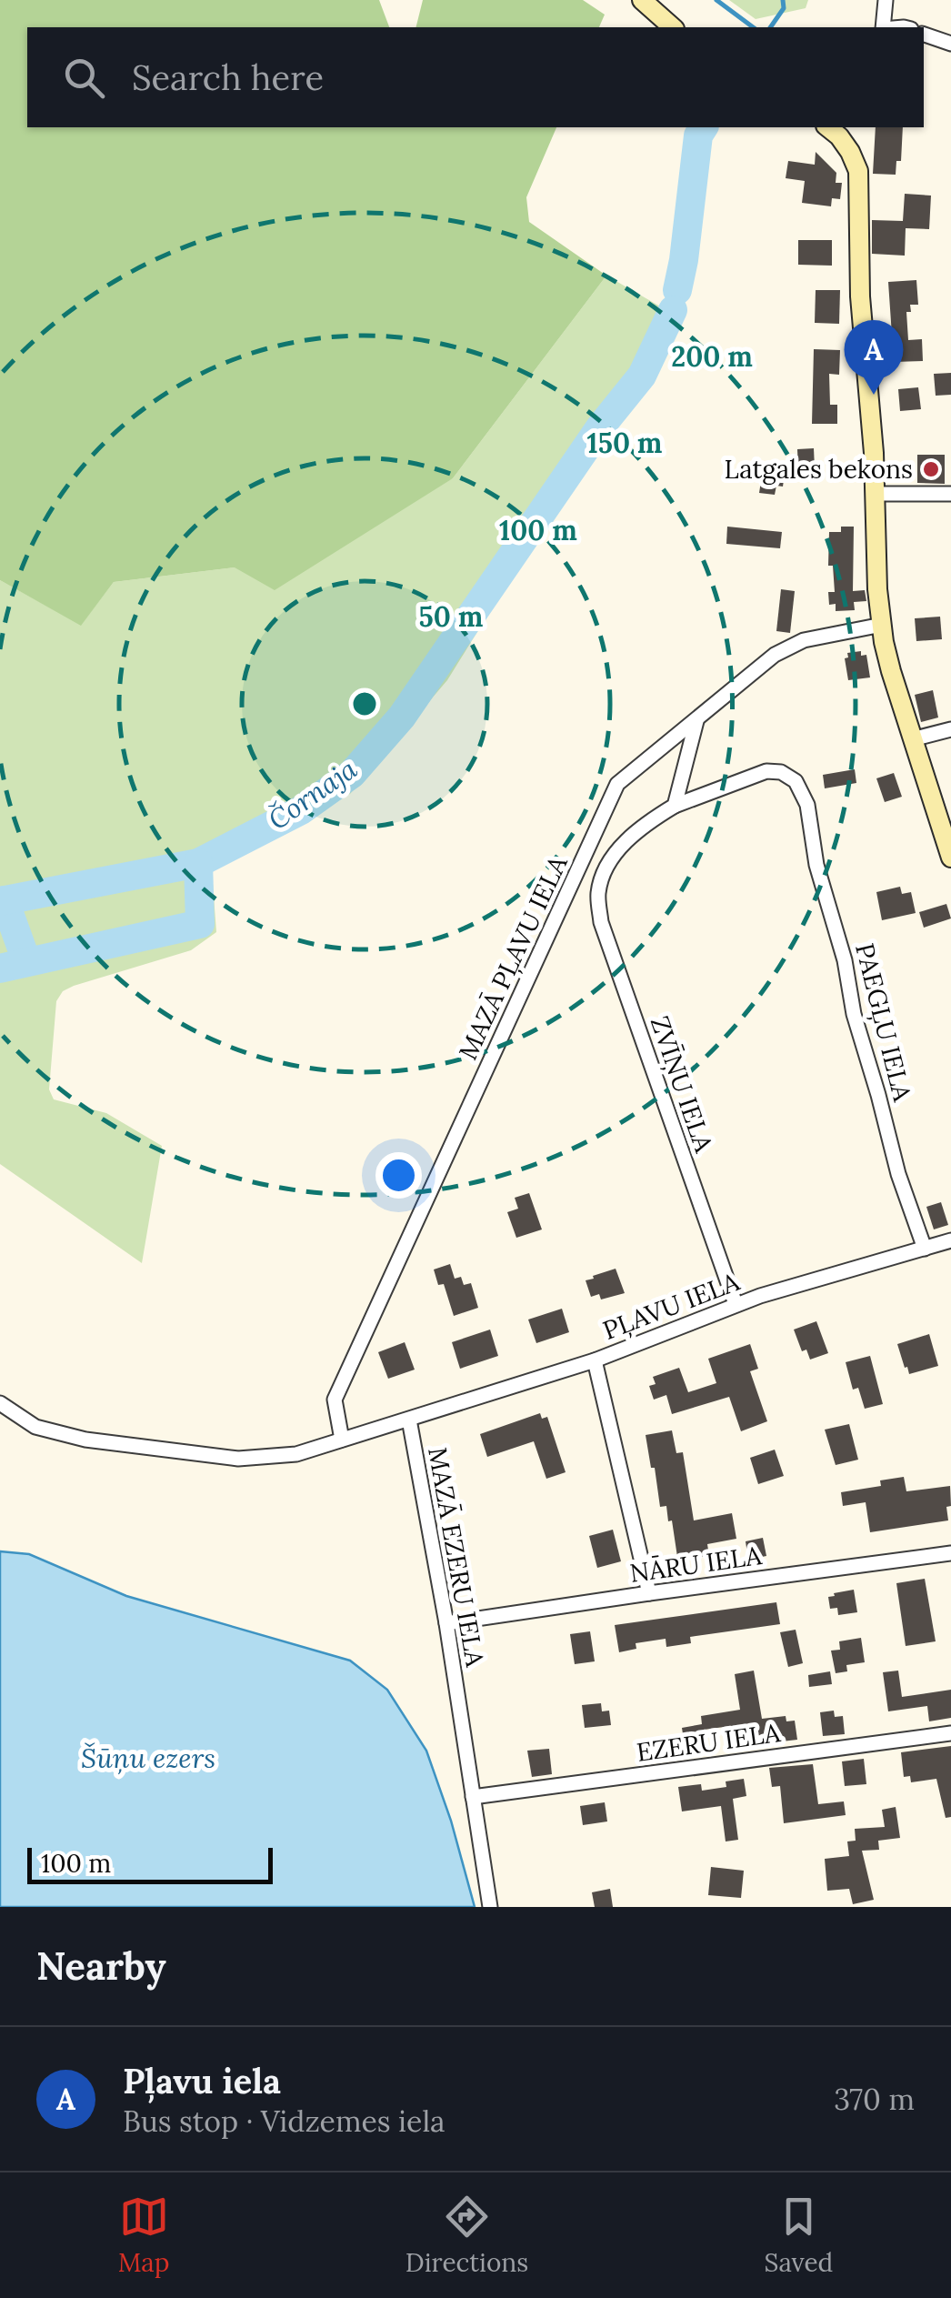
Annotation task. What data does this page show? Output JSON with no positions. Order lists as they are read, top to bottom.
{
  "streets": {
    "street": [
      "MAZĀ PĻAVU IELA",
      "PAEGĻU IELA",
      "ZVĪŅU IELA",
      "PĻAVU IELA",
      "MAZĀ EZERU IELA",
      "NĀRU IELA",
      "EZERU IELA"
    ]
  },
  "crossings": [
    ["MAZĀ PĻAVU IELA", "MAZĀ EZERU IELA"],
    ["PAEGĻU IELA", "ZVĪŅU IELA"],
    ["PAEGĻU IELA", "PĻAVU IELA"],
    ["ZVĪŅU IELA", "PĻAVU IELA"],
    ["PĻAVU IELA", "MAZĀ EZERU IELA"],
    ["MAZĀ EZERU IELA", "NĀRU IELA"],
    ["MAZĀ EZERU IELA", "EZERU IELA"]
  ],
  "water": ["Čornaja", "Šūņu ezers"],
  "places": ["Latgales bekons"],
  "scale_bar": "100 m",
  "page": {
    "search": "Search here",
    "pins": "A",
    "scale": "100 m",
    "heading": "Nearby",
    "list": [
      {
        "mark": "A",
        "name": "Pļavu iela",
        "note": "Bus stop · Vidzemes iela",
        "value": "370 m"
      }
    ],
    "nav": ["Map", "Directions", "Saved"]
  },
  "rings": [
    "200 m",
    "150 m",
    "100 m",
    "50 m"
  ]
}
